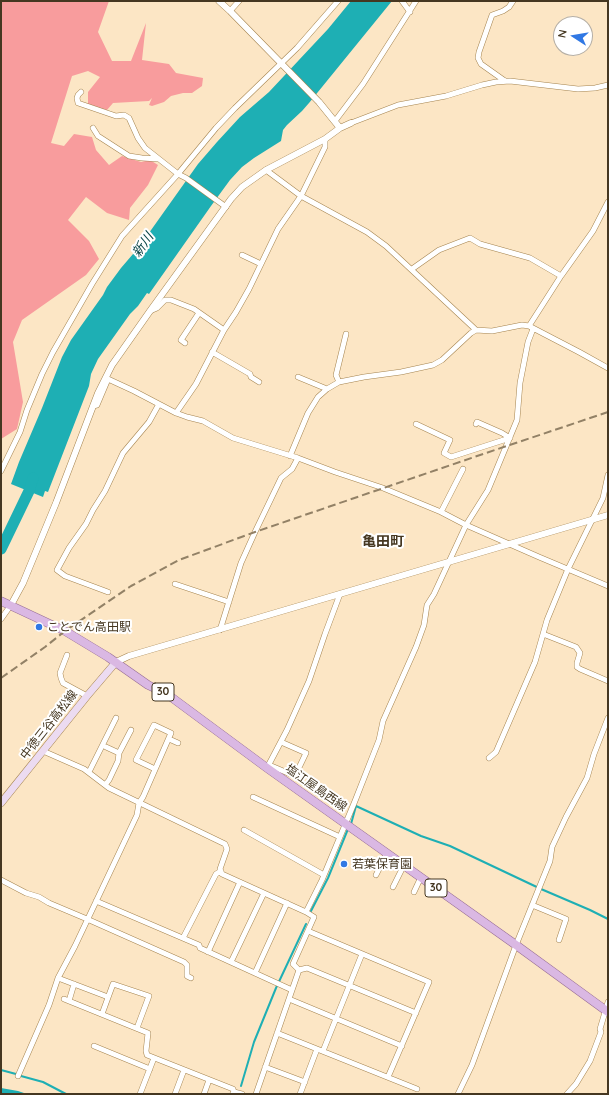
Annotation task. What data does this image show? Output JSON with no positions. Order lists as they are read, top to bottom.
{
  "streets": {
    "main road": ["30", "中徳三谷高松線", "塩江屋島西線"]
  },
  "crossings": [
    ["中徳三谷高松線", "塩江屋島西線"]
  ],
  "districts": ["亀田町"],
  "water": ["新川"],
  "places": ["ことでん高田駅", "若葉保育園"],
  "north": "left"
}
